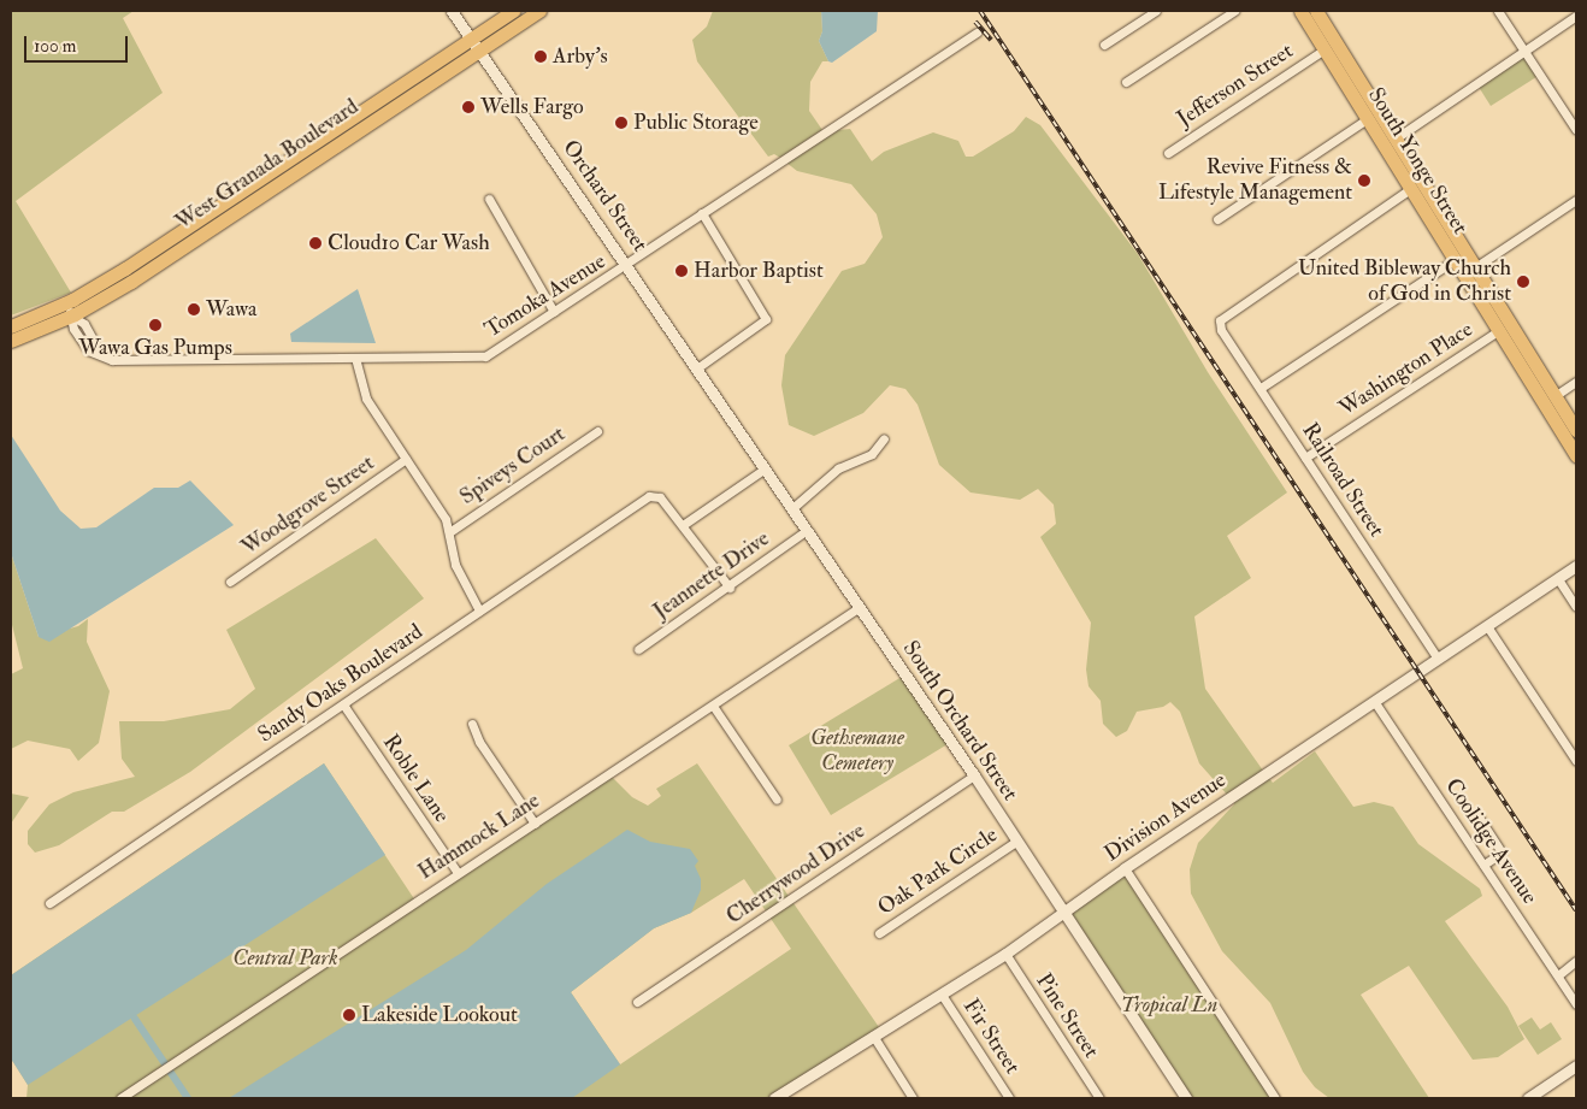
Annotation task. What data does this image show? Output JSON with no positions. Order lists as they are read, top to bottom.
{
  "streets": {
    "main road": ["South Yonge Street", "West Granada Boulevard"],
    "street": [
      "Jefferson Street",
      "Orchard Street",
      "Tomoka Avenue",
      "Washington Place",
      "Spiveys Court",
      "Railroad Street",
      "Woodgrove Street",
      "Jeannette Drive",
      "Sandy Oaks Boulevard",
      "South Orchard Street",
      "Roble Lane",
      "Division Avenue",
      "Hammock Lane",
      "Coolidge Avenue",
      "Oak Park Circle",
      "Cherrywood Drive",
      "Pine Street",
      "Fir Street"
    ]
  },
  "crossings": [
    ["Jefferson Street", "South Yonge Street"],
    ["South Yonge Street", "Washington Place"],
    ["South Yonge Street", "Railroad Street"],
    ["West Granada Boulevard", "Orchard Street"],
    ["West Granada Boulevard", "Tomoka Avenue"],
    ["Orchard Street", "Tomoka Avenue"],
    ["Orchard Street", "South Orchard Street"],
    ["Washington Place", "Railroad Street"],
    ["Railroad Street", "Division Avenue"],
    ["Jeannette Drive", "South Orchard Street"],
    ["Sandy Oaks Boulevard", "Roble Lane"],
    ["South Orchard Street", "Division Avenue"],
    ["South Orchard Street", "Hammock Lane"],
    ["South Orchard Street", "Oak Park Circle"],
    ["South Orchard Street", "Cherrywood Drive"],
    ["Roble Lane", "Hammock Lane"],
    ["Division Avenue", "Coolidge Avenue"],
    ["Division Avenue", "Pine Street"],
    ["Division Avenue", "Fir Street"]
  ],
  "parks": ["Gethsemane Cemetery", "Central Park", "Tropical Ln"],
  "places": [
    "Arby's",
    "Wells Fargo",
    "Public Storage",
    "Revive Fitness & Lifestyle Management",
    "Cloud10 Car Wash",
    "Harbor Baptist",
    "United Bibleway Church of God in Christ",
    "Wawa",
    "Wawa Gas Pumps",
    "Lakeside Lookout"
  ],
  "scale_bar": "100 m"
}
